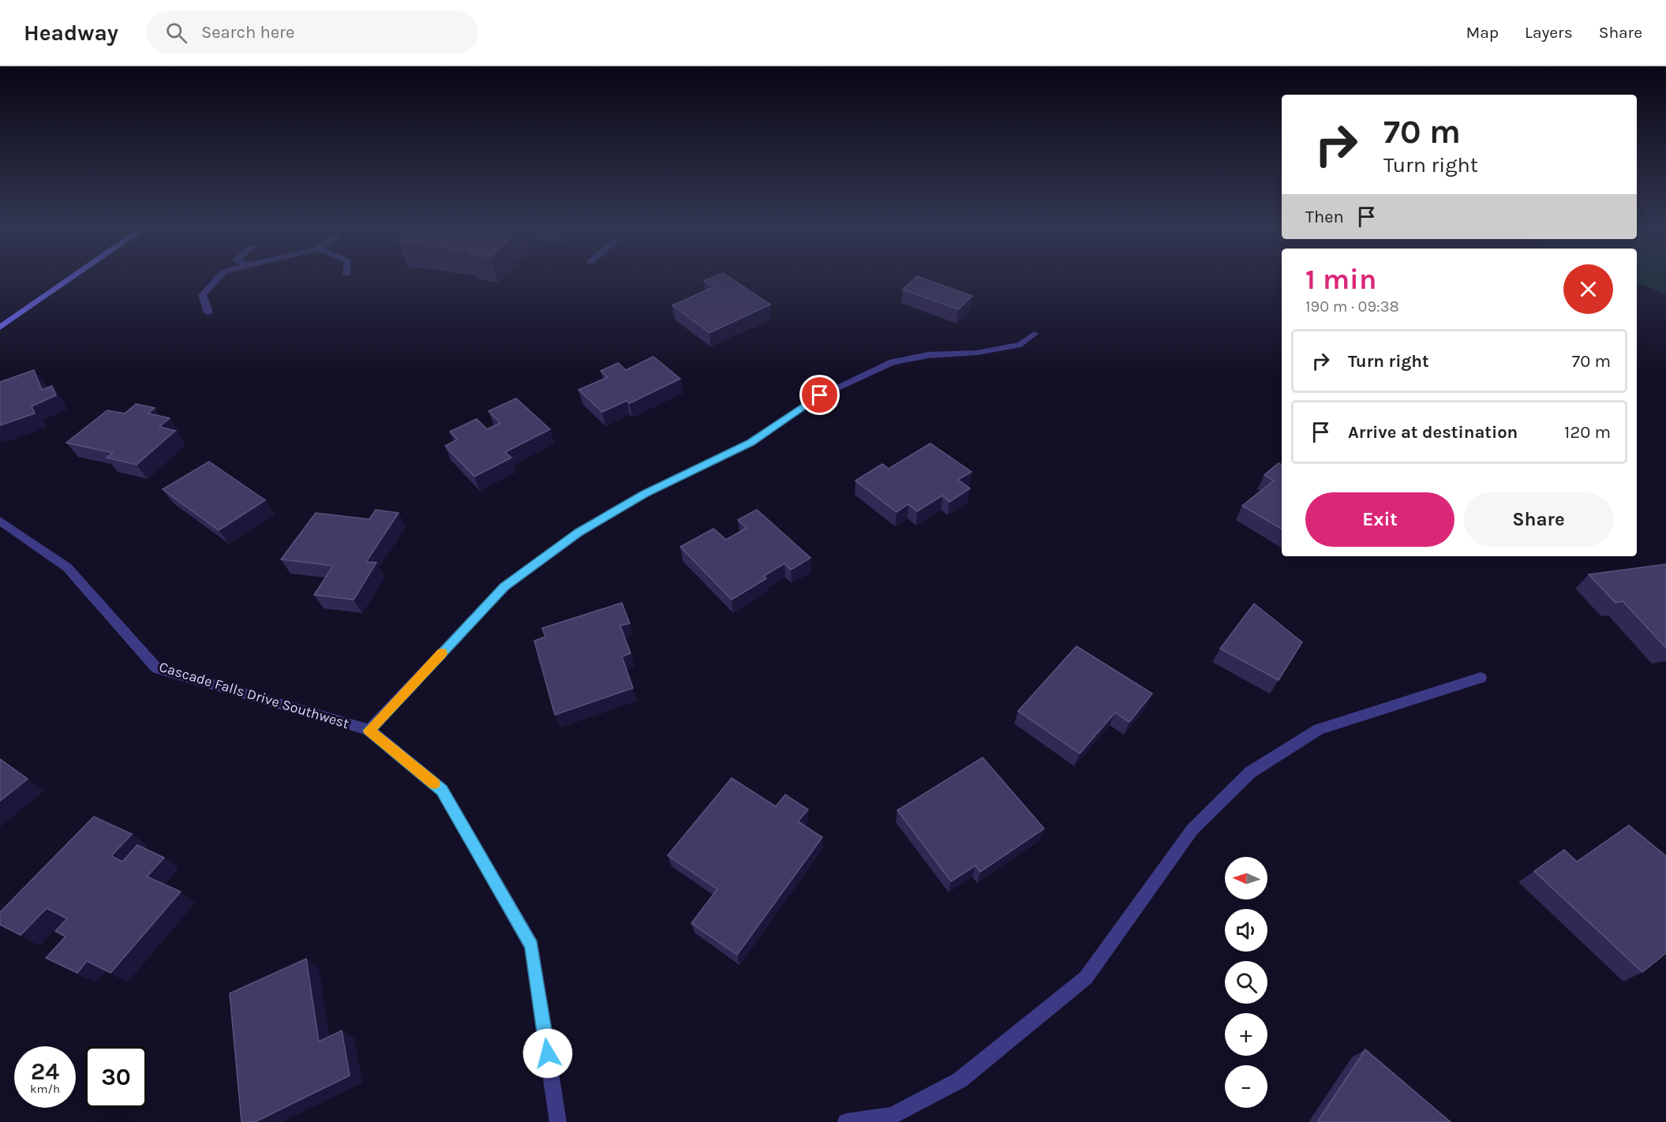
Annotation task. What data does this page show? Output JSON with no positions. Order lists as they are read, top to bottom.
{
  "streets": {
    "street": ["Cascade Falls Drive Southwest"]
  },
  "north": "left",
  "page": {
    "header": "Headway",
    "search": "Search here",
    "nav": ["Map", "Layers", "Share"],
    "turn": ["70 m", "Turn right"],
    "then": "Then",
    "heading": ["1 min", "190 m · 09:38"],
    "list": [
      {
        "name": "Turn right",
        "value": "70 m"
      },
      {
        "name": "Arrive at destination",
        "value": "120 m"
      }
    ],
    "buttons": ["Exit", "Share"],
    "map_buttons": ["+", "−"],
    "speed": "24 km/h",
    "limit": "30"
  }
}
